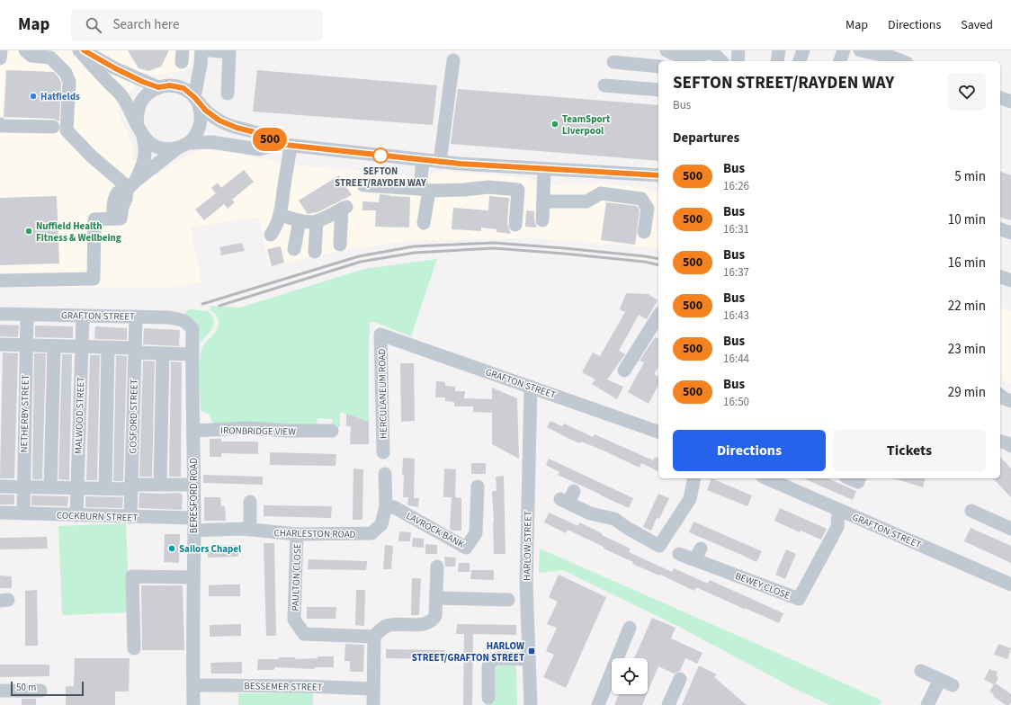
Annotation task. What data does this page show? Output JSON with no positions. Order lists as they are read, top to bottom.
{
  "streets": {
    "street": [
      "GRAFTON STREET",
      "HERCULANEUM ROAD",
      "NETHERBY STREET",
      "MALWOOD STREET",
      "GOSFORD STREET",
      "IRONBRIDGE VIEW",
      "BERESFORD ROAD",
      "COCKBURN STREET",
      "LAVROCK BANK",
      "CHARLESTON ROAD",
      "HARLOW STREET",
      "PAULTON CLOSE",
      "BEWEY CLOSE",
      "BESSEMER STREET"
    ]
  },
  "crossings": [
    ["GRAFTON STREET", "HERCULANEUM ROAD"],
    ["GRAFTON STREET", "NETHERBY STREET"],
    ["GRAFTON STREET", "MALWOOD STREET"],
    ["GRAFTON STREET", "GOSFORD STREET"],
    ["GRAFTON STREET", "BERESFORD ROAD"],
    ["GRAFTON STREET", "HARLOW STREET"],
    ["GRAFTON STREET", "BEWEY CLOSE"],
    ["NETHERBY STREET", "COCKBURN STREET"],
    ["MALWOOD STREET", "COCKBURN STREET"],
    ["GOSFORD STREET", "COCKBURN STREET"],
    ["IRONBRIDGE VIEW", "BERESFORD ROAD"],
    ["BERESFORD ROAD", "COCKBURN STREET"],
    ["BERESFORD ROAD", "CHARLESTON ROAD"],
    ["BERESFORD ROAD", "BESSEMER STREET"],
    ["COCKBURN STREET", "CHARLESTON ROAD"],
    ["LAVROCK BANK", "CHARLESTON ROAD"],
    ["CHARLESTON ROAD", "PAULTON CLOSE"]
  ],
  "places": {
    "other": [
      "Hatfields",
      "TeamSport Liverpool",
      "SEFTON STREET/RAYDEN WAY",
      "Nuffield Health Fitness & Wellbeing",
      "Sailors Chapel"
    ],
    "transit": ["HARLOW STREET/GRAFTON STREET"]
  },
  "lines": ["bus line 500"],
  "scale_bar": "50 m",
  "page": {
    "header": "Map",
    "search": "Search here",
    "nav": ["Map", "Directions", "Saved"],
    "on_map": "500",
    "heading": [
      ["SEFTON STREET/RAYDEN WAY", "Bus"],
      "Departures"
    ],
    "list": [
      {
        "mark": "500",
        "name": "Bus",
        "note": "16:26",
        "value": "5 min"
      },
      {
        "mark": "500",
        "name": "Bus",
        "note": "16:31",
        "value": "10 min"
      },
      {
        "mark": "500",
        "name": "Bus",
        "note": "16:37",
        "value": "16 min"
      },
      {
        "mark": "500",
        "name": "Bus",
        "note": "16:43",
        "value": "22 min"
      },
      {
        "mark": "500",
        "name": "Bus",
        "note": "16:44",
        "value": "23 min"
      },
      {
        "mark": "500",
        "name": "Bus",
        "note": "16:50",
        "value": "29 min"
      }
    ],
    "buttons": ["Directions", "Tickets"],
    "scale": "50 m"
  }
}
